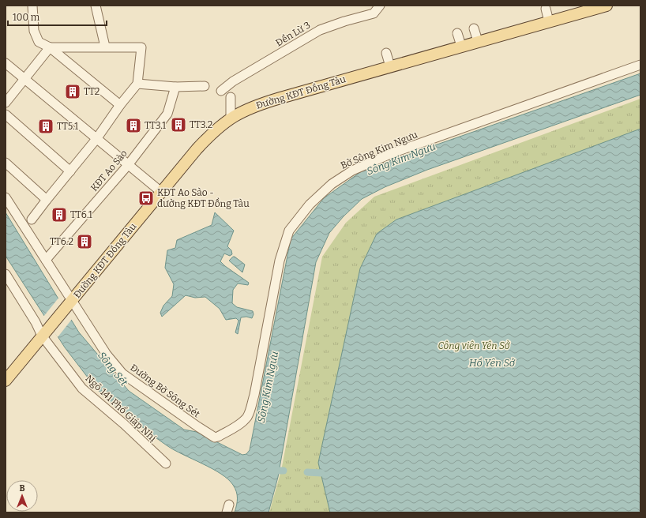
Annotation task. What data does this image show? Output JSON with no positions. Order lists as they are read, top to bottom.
{
  "streets": {
    "main road": ["Đường KĐT Đồng Tàu"],
    "street": [
      "Đền Lừ 3",
      "Bờ Sông Kim Ngưu",
      "KĐT Ao Sào",
      "Đường Bờ Sông Sét",
      "Ngõ 141 Phố Giáp Nhị"
    ]
  },
  "crossings": [
    ["Đường KĐT Đồng Tàu", "Đường Bờ Sông Sét"],
    ["Đường KĐT Đồng Tàu", "Ngõ 141 Phố Giáp Nhị"],
    ["Bờ Sông Kim Ngưu", "Đường Bờ Sông Sét"],
    ["KĐT Ao Sào", "Đường Bờ Sông Sét"]
  ],
  "water": ["Sông Kim Ngưu", "Hồ Yên Sở", "Sông Sét"],
  "parks": ["Công viên Yên Sở"],
  "places": {
    "building": [
      "TT2",
      "TT3.2",
      "TT3.1",
      "TT5.1",
      "TT6.1",
      "TT6.2"
    ],
    "bus stop": ["KĐT Ao Sào - đường KĐT Đồng Tàu"]
  },
  "scale_bar": "100 m",
  "north": "top"
}
